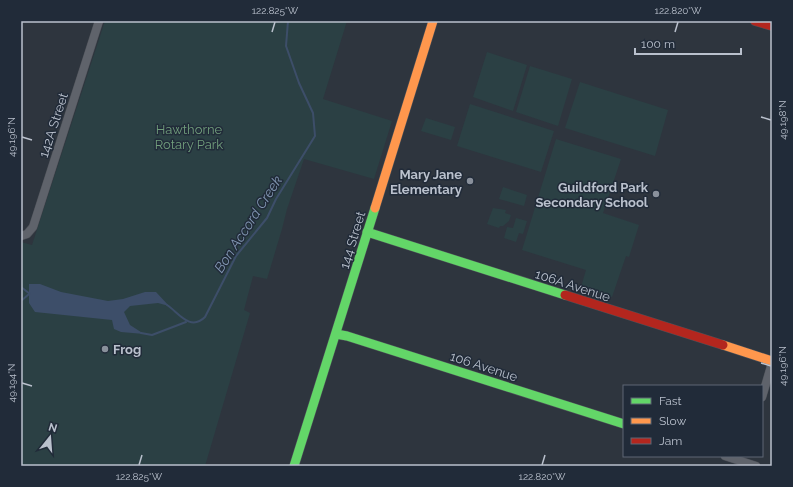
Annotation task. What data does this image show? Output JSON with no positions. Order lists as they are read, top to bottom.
{
  "streets": {
    "street": [
      "142A Street",
      "144 Street",
      "106A Avenue",
      "106 Avenue"
    ]
  },
  "crossings": [
    ["144 Street", "106A Avenue"],
    ["144 Street", "106 Avenue"]
  ],
  "water": ["Bon Accord Creek"],
  "parks": ["Hawthorne Rotary Park"],
  "places": ["Mary Jane Elementary", "Guildford Park Secondary School", "Frog"],
  "legend": ["Fast", "Slow", "Jam"],
  "scale_bar": "100 m",
  "north": "top",
  "coordinates": [
    "122.825°W",
    "122.820°W",
    "49.198°N",
    "49.196°N",
    "49.194°N"
  ]
}
